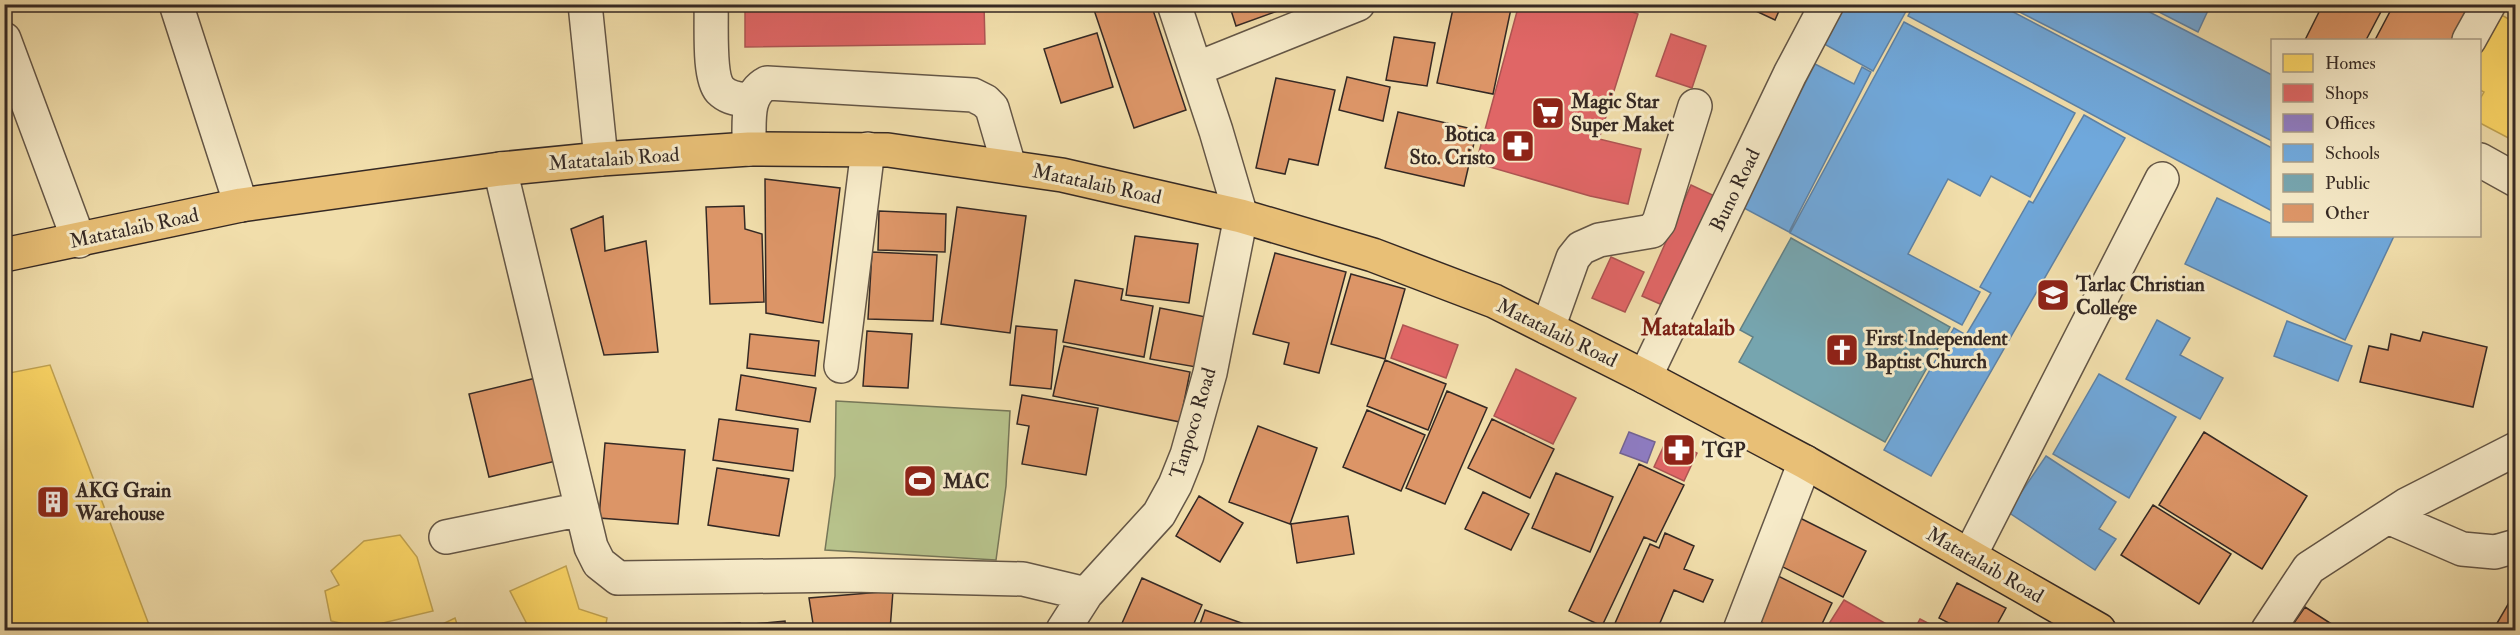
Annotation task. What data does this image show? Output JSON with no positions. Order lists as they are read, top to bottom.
{
  "streets": {
    "main road": ["Matatalaib Road"],
    "street": ["Buno Road", "Tanpoco Road"]
  },
  "crossings": [
    ["Matatalaib Road", "Buno Road"],
    ["Matatalaib Road", "Tanpoco Road"]
  ],
  "districts": ["Matatalaib"],
  "places": {
    "supermarket": ["Magic Star Super Maket"],
    "pharmacy": ["Botica Sto. Cristo", "TGP"],
    "school or university": ["Tarlac Christian College"],
    "church": ["First Independent Baptist Church"],
    "sports": ["MAC"],
    "building": ["AKG Grain Warehouse"]
  },
  "legend": [
    "Homes",
    "Shops",
    "Offices",
    "Schools",
    "Public",
    "Other"
  ]
}
